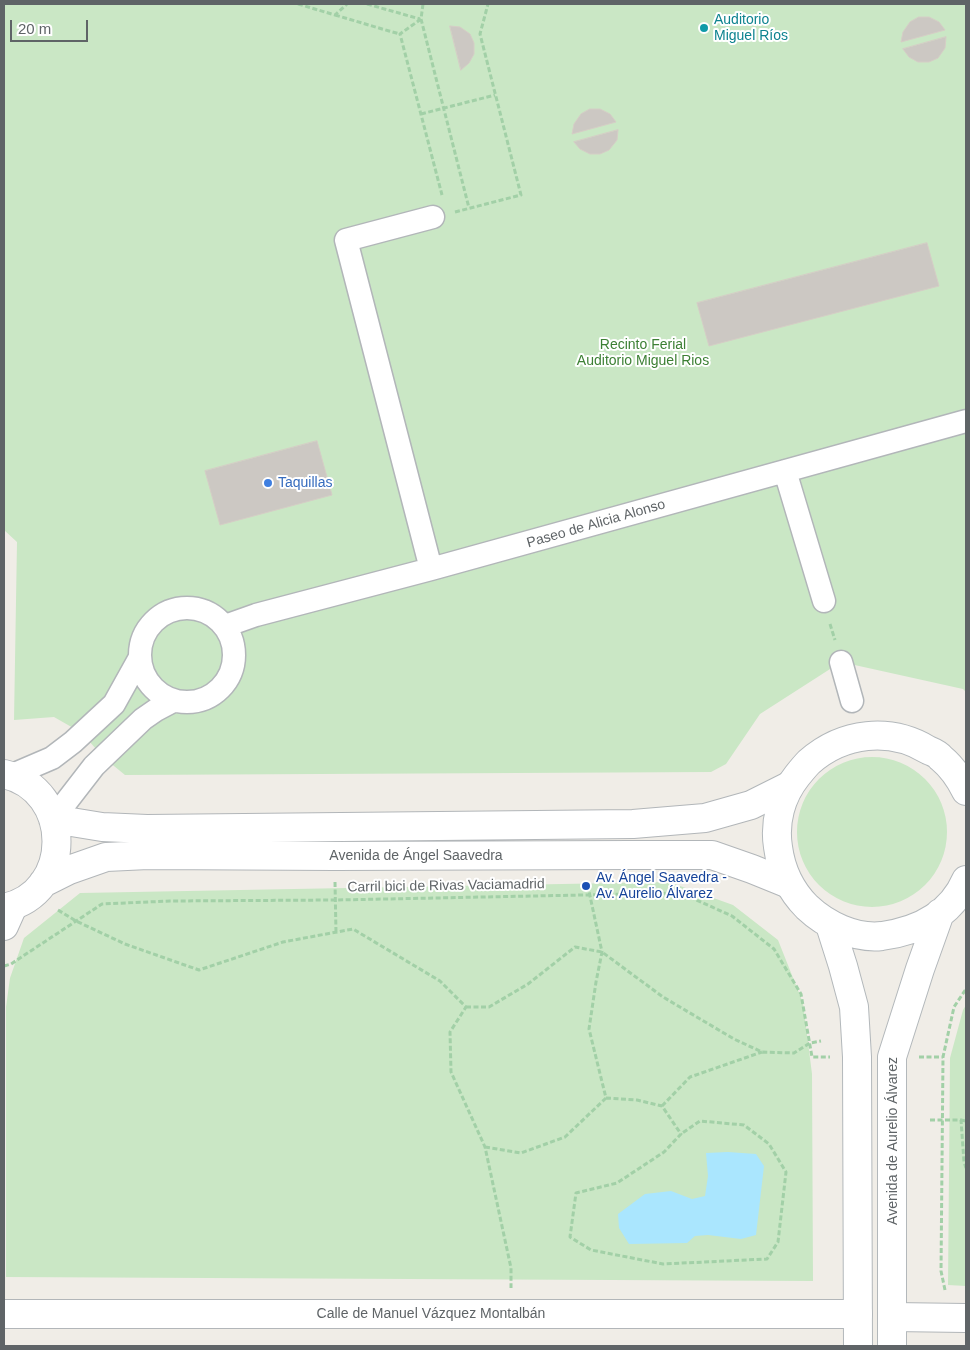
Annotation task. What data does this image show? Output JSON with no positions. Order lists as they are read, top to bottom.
{
  "streets": {
    "street": [
      "Paseo de Alicia Alonso",
      "Avenida de Ángel Saavedra",
      "Avenida de Aurelio Álvarez",
      "Calle de Manuel Vázquez Montalbán"
    ],
    "path": ["Carril bici de Rivas Vaciamadrid"]
  },
  "parks": ["Recinto Ferial Auditorio Miguel Rios"],
  "places": ["Auditorio Miguel Ríos", "Taquillas", "Av. Ángel Saavedra - Av. Aurelio Álvarez"],
  "scale_bar": "20 m"
}
